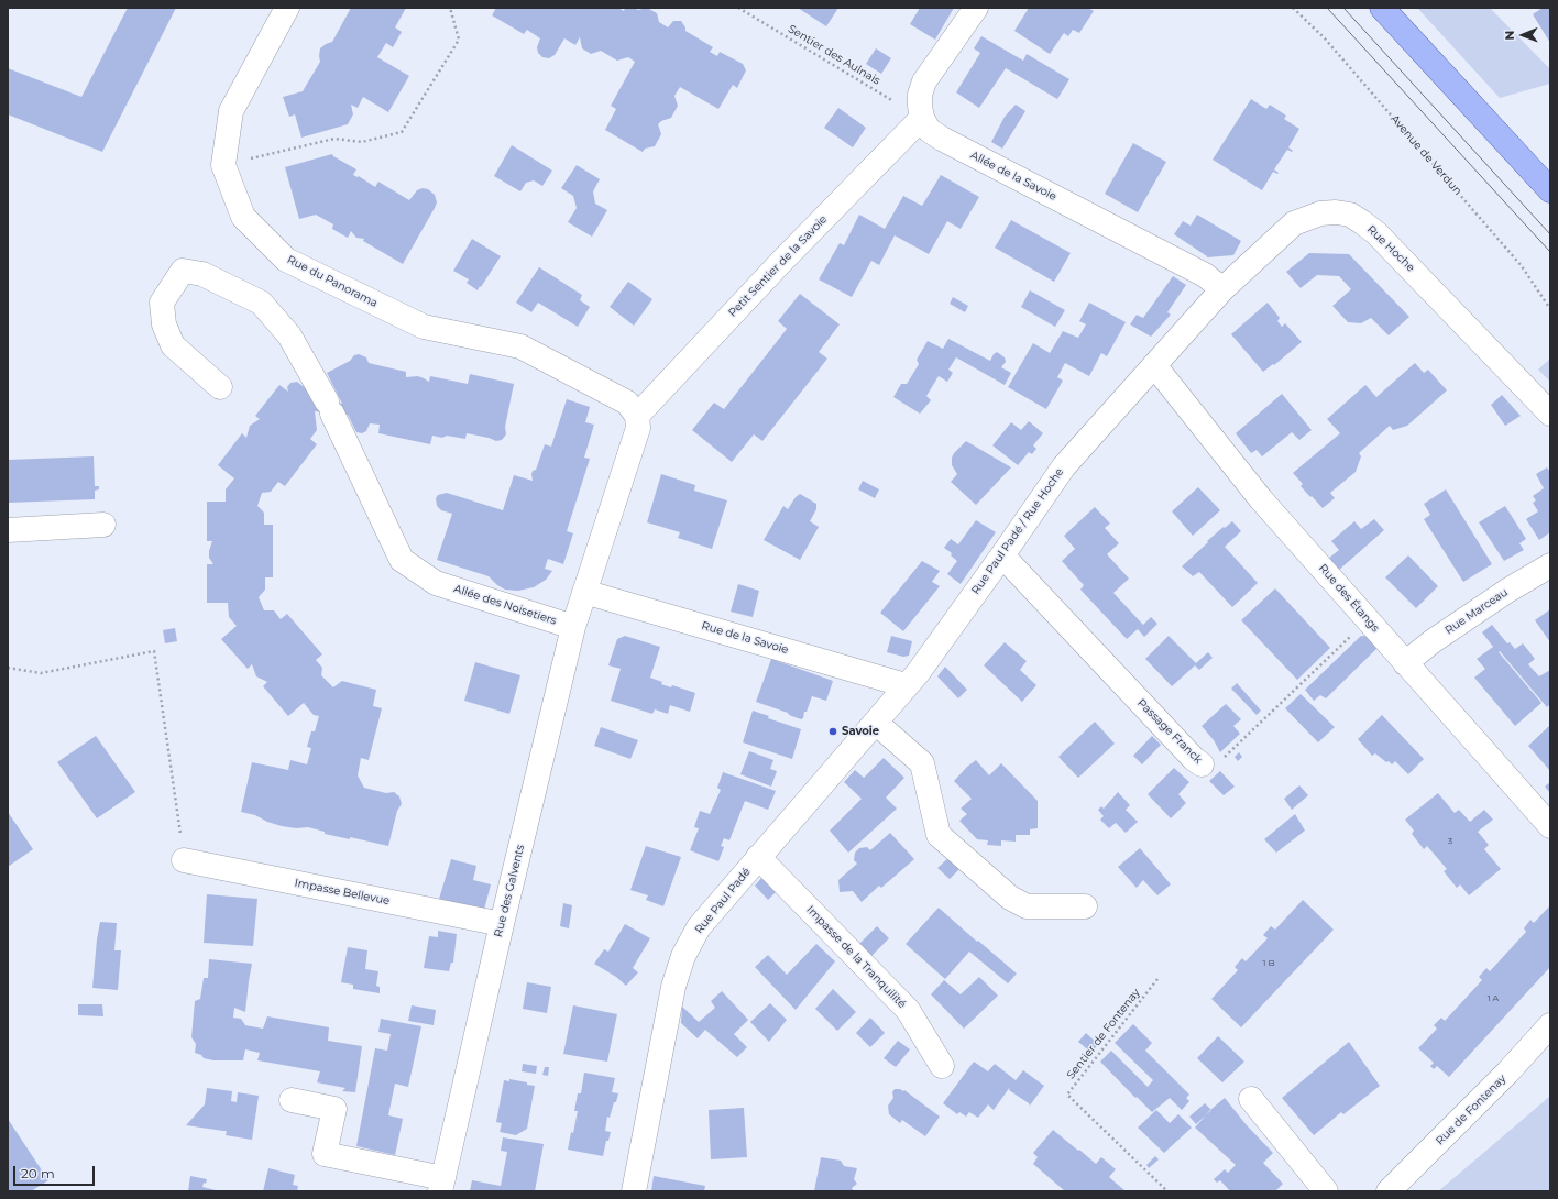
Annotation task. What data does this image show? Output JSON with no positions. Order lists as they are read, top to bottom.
{
  "streets": {
    "street": [
      "Allée de la Savoie",
      "Rue Hoche",
      "Petit Sentier de la Savoie",
      "Rue du Panorama",
      "Rue Paul Padé / Rue Hoche",
      "Rue des Étangs",
      "Allée des Noisetiers",
      "Rue Marceau",
      "Rue de la Savoie",
      "Passage Franck",
      "Rue des Galvents",
      "Impasse Bellevue",
      "Rue Paul Padé",
      "Impasse de la Tranquilité",
      "Rue de Fontenay"
    ],
    "path": ["Sentier des Aulnais", "Avenue de Verdun", "Sentier de Fontenay"]
  },
  "crossings": [
    ["Sentier des Aulnais", "Allée de la Savoie"],
    ["Sentier des Aulnais", "Petit Sentier de la Savoie"],
    ["Allée de la Savoie", "Rue Hoche"],
    ["Allée de la Savoie", "Petit Sentier de la Savoie"],
    ["Rue Hoche", "Rue Paul Padé / Rue Hoche"],
    ["Rue Hoche", "Rue des Étangs"],
    ["Petit Sentier de la Savoie", "Rue du Panorama"],
    ["Petit Sentier de la Savoie", "Rue des Galvents"],
    ["Rue du Panorama", "Rue des Galvents"],
    ["Rue Paul Padé / Rue Hoche", "Rue de la Savoie"],
    ["Rue Paul Padé / Rue Hoche", "Passage Franck"],
    ["Rue Paul Padé / Rue Hoche", "Rue Paul Padé"],
    ["Rue des Étangs", "Rue Marceau"],
    ["Allée des Noisetiers", "Rue des Galvents"],
    ["Rue de la Savoie", "Rue des Galvents"],
    ["Rue de la Savoie", "Rue Paul Padé"],
    ["Rue des Galvents", "Impasse Bellevue"],
    ["Rue Paul Padé", "Impasse de la Tranquilité"]
  ],
  "places": ["Savoie"],
  "house_numbers": ["3", "1 B", "1 A"],
  "scale_bar": "20 m",
  "north": "left"
}
